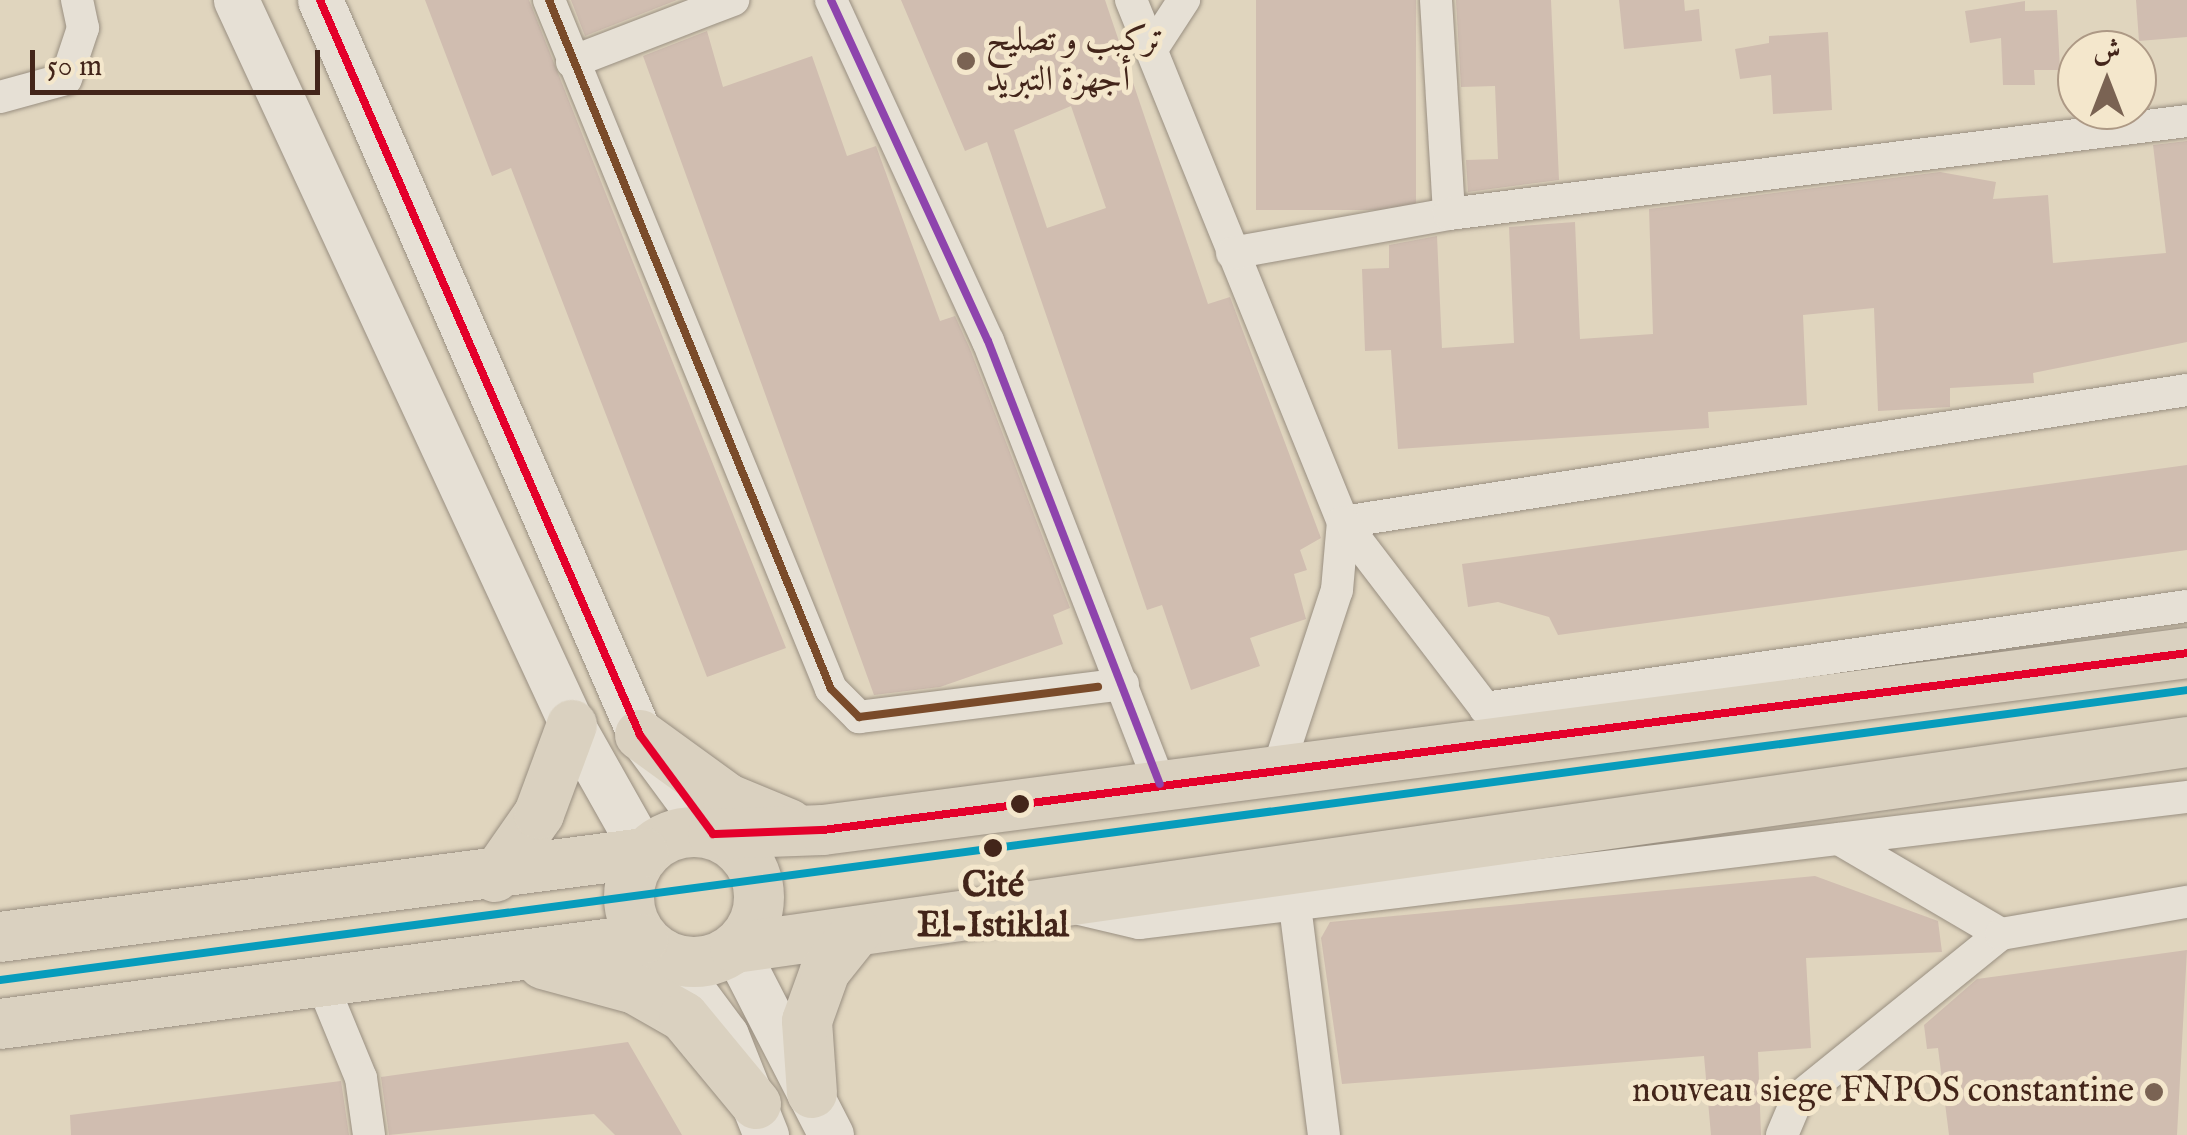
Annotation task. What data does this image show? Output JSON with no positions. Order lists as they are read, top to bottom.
{
  "places": ["تركيب و تصليح أجهزة التبريد", "Cité El-Istiklal", "nouveau siege FNPOS constantine"],
  "scale_bar": "50 m",
  "north": "top"
}
